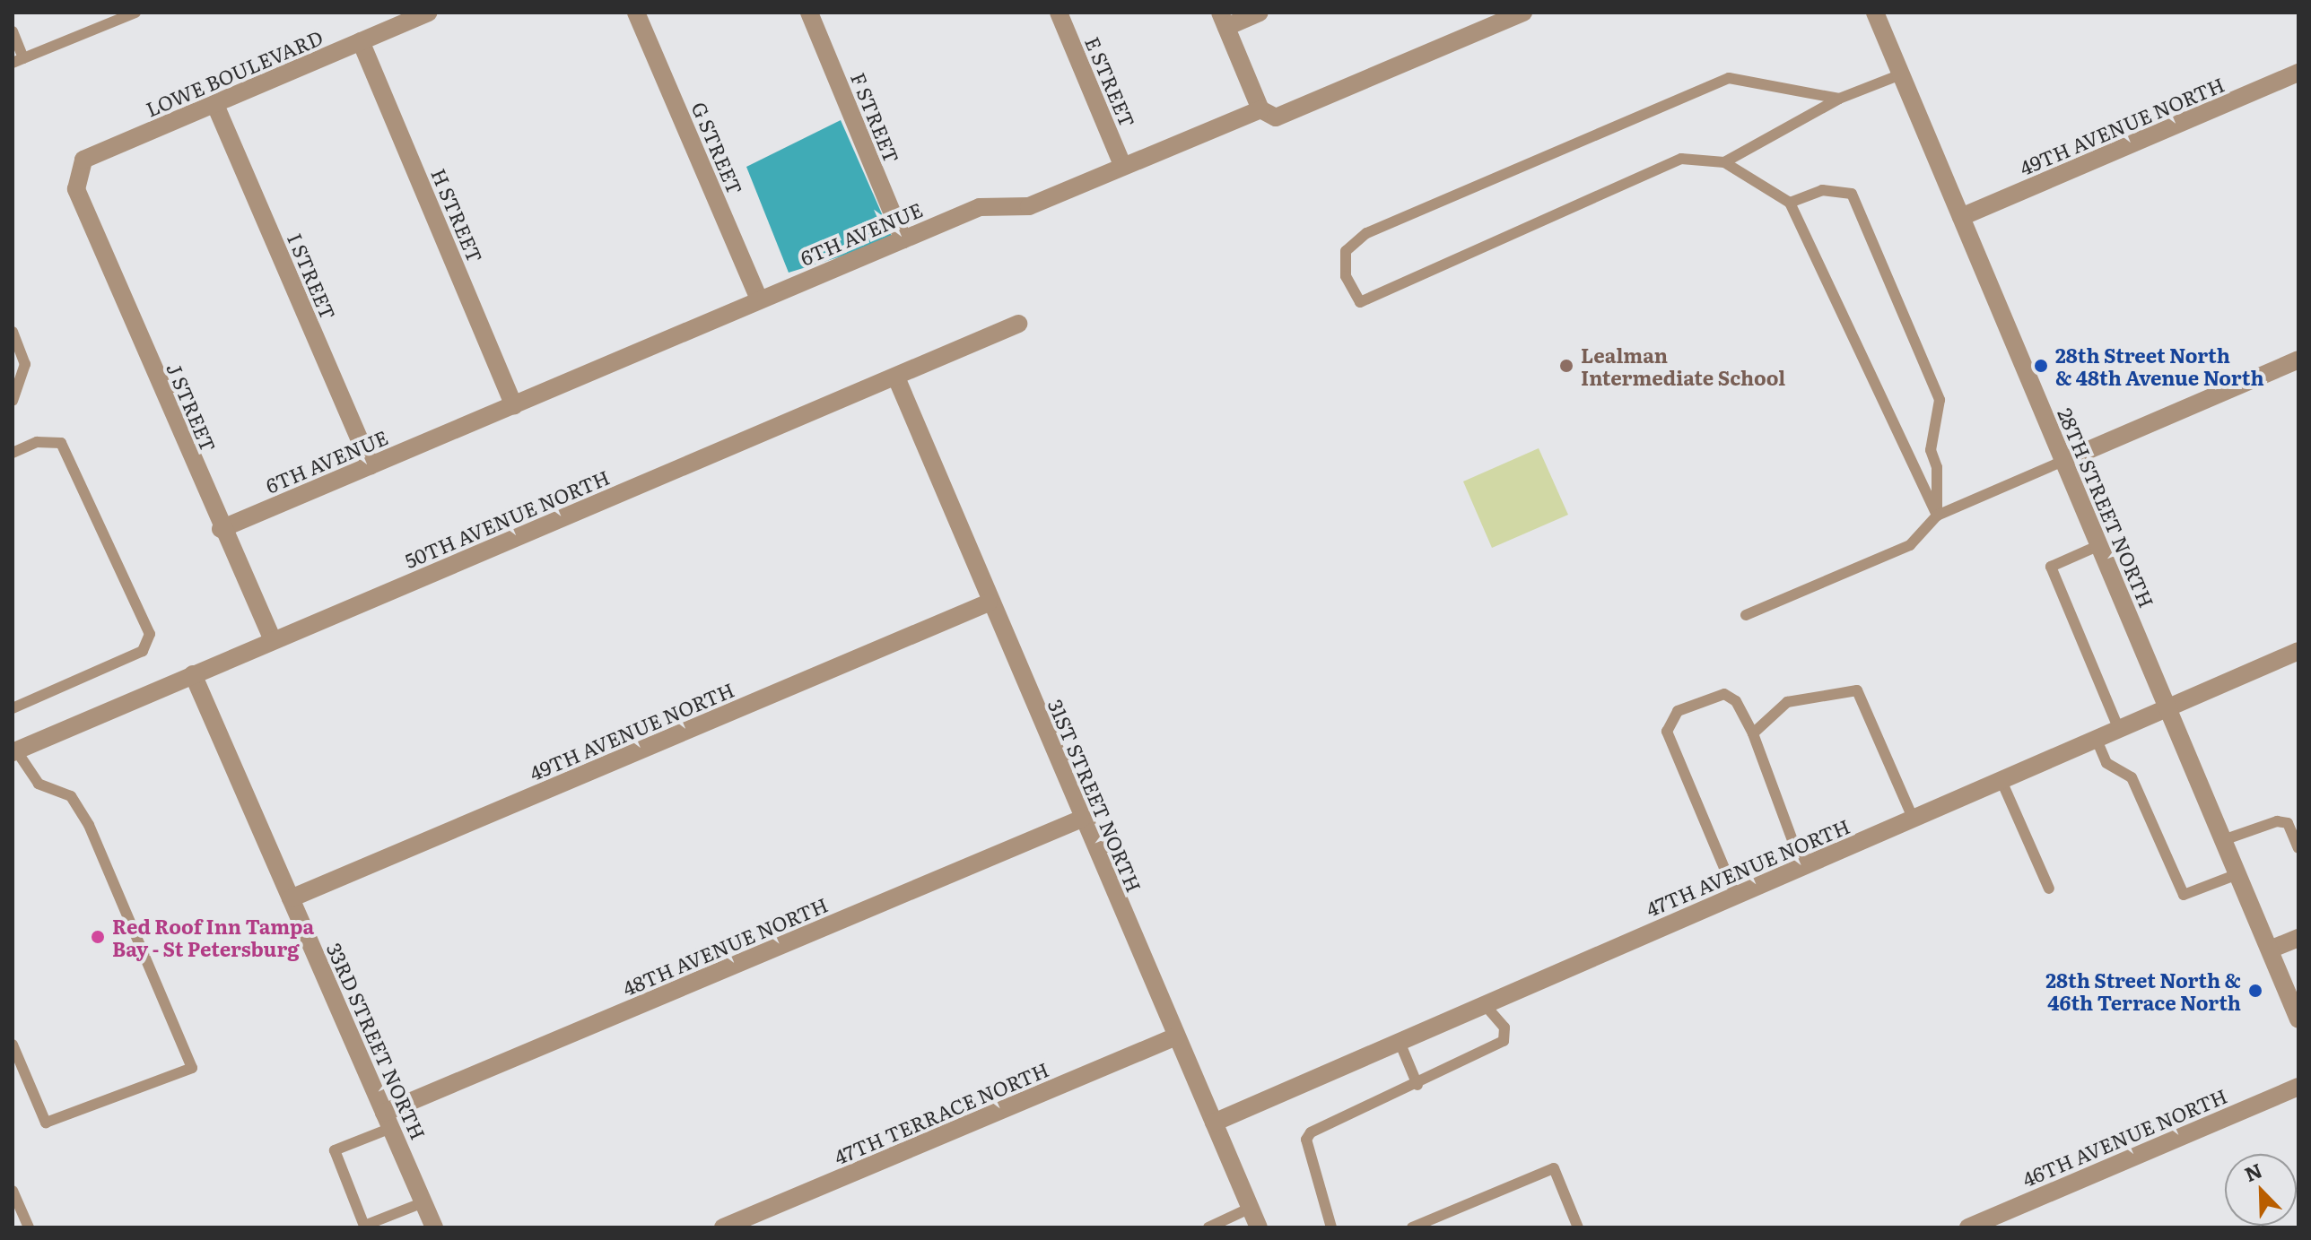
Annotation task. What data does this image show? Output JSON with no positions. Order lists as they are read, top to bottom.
{
  "streets": {
    "street": [
      "LOWE BOULEVARD",
      "E STREET",
      "F STREET",
      "49TH AVENUE NORTH",
      "G STREET",
      "H STREET",
      "6TH AVENUE",
      "I STREET",
      "J STREET",
      "28TH STREET NORTH",
      "50TH AVENUE NORTH",
      "31ST STREET NORTH",
      "47TH AVENUE NORTH",
      "48TH AVENUE NORTH",
      "33RD STREET NORTH",
      "47TH TERRACE NORTH",
      "46TH AVENUE NORTH"
    ]
  },
  "crossings": [
    ["LOWE BOULEVARD", "H STREET"],
    ["LOWE BOULEVARD", "I STREET"],
    ["LOWE BOULEVARD", "J STREET"],
    ["E STREET", "6TH AVENUE"],
    ["F STREET", "6TH AVENUE"],
    ["49TH AVENUE NORTH", "28TH STREET NORTH"],
    ["49TH AVENUE NORTH", "31ST STREET NORTH"],
    ["49TH AVENUE NORTH", "33RD STREET NORTH"],
    ["G STREET", "6TH AVENUE"],
    ["H STREET", "6TH AVENUE"],
    ["6TH AVENUE", "I STREET"],
    ["6TH AVENUE", "J STREET"],
    ["J STREET", "50TH AVENUE NORTH"],
    ["28TH STREET NORTH", "47TH AVENUE NORTH"],
    ["50TH AVENUE NORTH", "31ST STREET NORTH"],
    ["50TH AVENUE NORTH", "33RD STREET NORTH"],
    ["31ST STREET NORTH", "47TH AVENUE NORTH"],
    ["31ST STREET NORTH", "48TH AVENUE NORTH"],
    ["31ST STREET NORTH", "47TH TERRACE NORTH"],
    ["48TH AVENUE NORTH", "33RD STREET NORTH"]
  ],
  "places": [
    "Lealman Intermediate School",
    "28th Street North & 48th Avenue North",
    "Red Roof Inn Tampa Bay - St Petersburg",
    "28th Street North & 46th Terrace North"
  ],
  "north": "top left"
}
